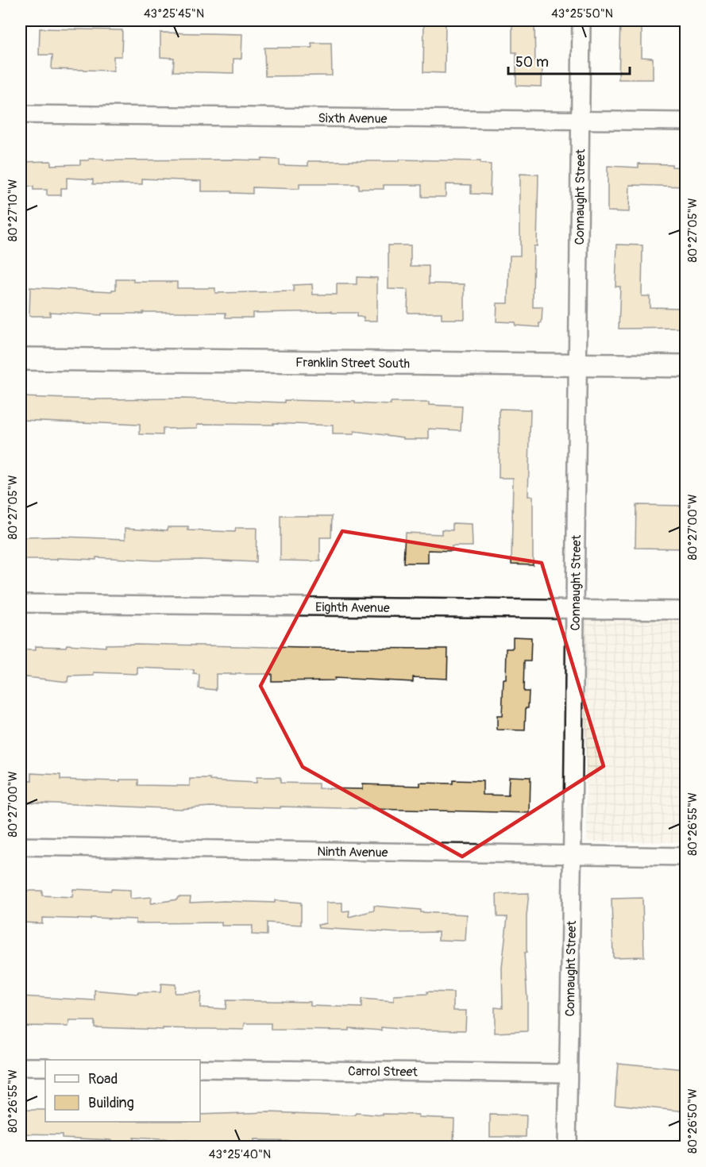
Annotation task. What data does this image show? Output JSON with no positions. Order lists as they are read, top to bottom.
{
  "streets": {
    "street": [
      "Sixth Avenue",
      "Connaught Street",
      "Franklin Street South",
      "Eighth Avenue",
      "Ninth Avenue",
      "Carrol Street"
    ]
  },
  "crossings": [
    ["Sixth Avenue", "Connaught Street"],
    ["Connaught Street", "Franklin Street South"],
    ["Connaught Street", "Eighth Avenue"],
    ["Connaught Street", "Ninth Avenue"],
    ["Connaught Street", "Carrol Street"]
  ],
  "legend": ["Road", "Building"],
  "scale_bar": "50 m",
  "coordinates": [
    "43°25'45\"N",
    "43°25'50\"N",
    "80°27'10\"W",
    "80°27'05\"W",
    "80°27'00\"W",
    "80°26'55\"W",
    "80°26'50\"W",
    "43°25'40\"N"
  ]
}
